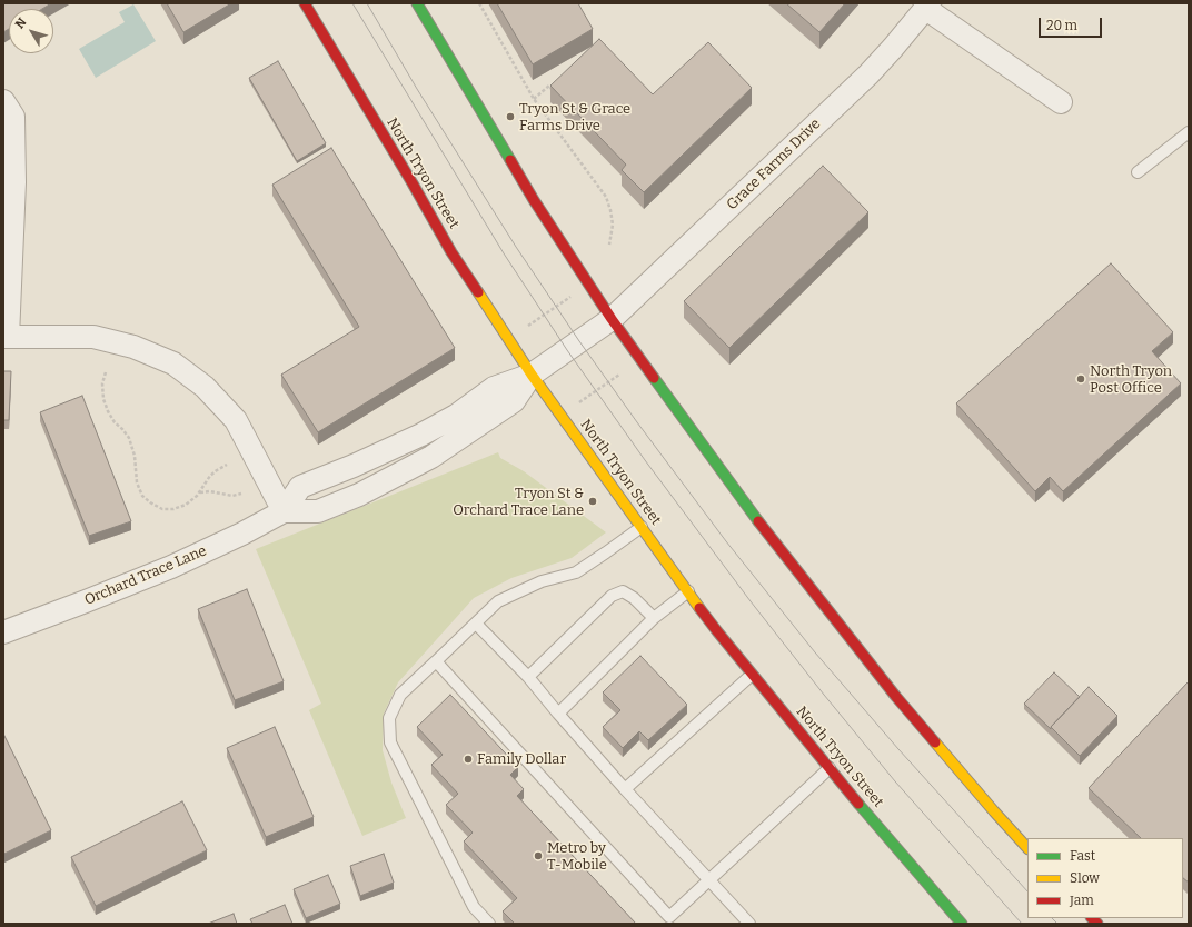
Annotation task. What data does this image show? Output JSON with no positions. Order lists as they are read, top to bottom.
{
  "streets": {
    "main road": ["North Tryon Street"],
    "street": ["Grace Farms Drive", "Orchard Trace Lane"]
  },
  "crossings": [
    ["Grace Farms Drive", "Orchard Trace Lane"],
    ["North Tryon Street", "Orchard Trace Lane"]
  ],
  "places": [
    "Tryon St & Grace Farms Drive",
    "North Tryon Post Office",
    "Tryon St & Orchard Trace Lane",
    "Family Dollar",
    "Metro by T-Mobile"
  ],
  "legend": ["Fast", "Slow", "Jam"],
  "scale_bar": "20 m",
  "north": "top left"
}
